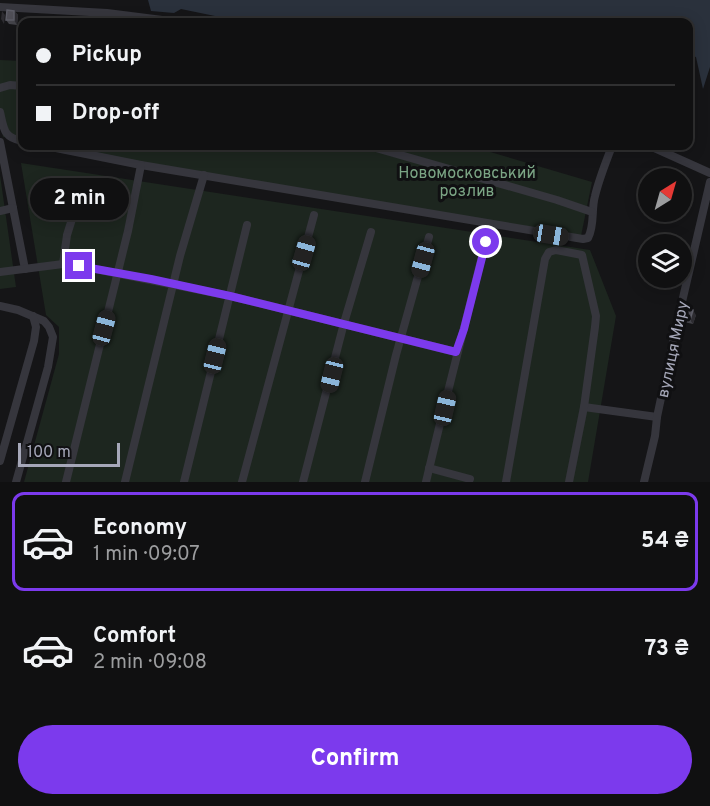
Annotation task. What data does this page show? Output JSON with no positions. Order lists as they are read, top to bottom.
{
  "streets": {
    "street": ["вулиця Миру"]
  },
  "parks": ["Новомосковський розлив"],
  "scale_bar": "100 m",
  "north": "top right",
  "page": {
    "banner": ["Pickup", "Drop-off"],
    "bubble": "2 min",
    "scale": "100 m",
    "list": [
      {
        "name": "Economy",
        "note": "1 min · 09:07",
        "value": "54 ₴"
      },
      {
        "name": "Comfort",
        "note": "2 min · 09:08",
        "value": "73 ₴"
      }
    ],
    "buttons": "Confirm"
  }
}
